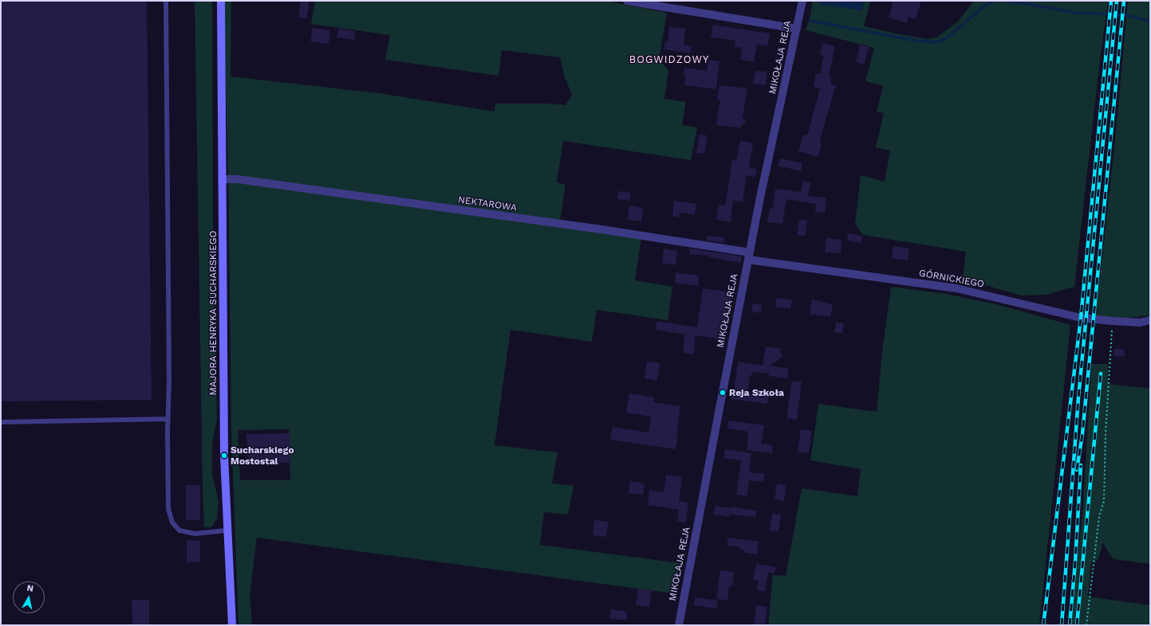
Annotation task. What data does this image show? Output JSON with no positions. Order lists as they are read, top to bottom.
{
  "streets": {
    "street": [
      "MIKOŁAJA REJA",
      "NEKTAROWA",
      "GÓRNICKIEGO",
      "MAJORA HENRYKA SUCHARSKIEGO"
    ]
  },
  "crossings": [
    ["MIKOŁAJA REJA", "NEKTAROWA"],
    ["MIKOŁAJA REJA", "GÓRNICKIEGO"],
    ["NEKTAROWA", "GÓRNICKIEGO"],
    ["NEKTAROWA", "MAJORA HENRYKA SUCHARSKIEGO"]
  ],
  "districts": ["BOGWIDZOWY"],
  "places": ["Reja Szkoła", "Sucharskiego Mostostal"],
  "north": "top"
}
